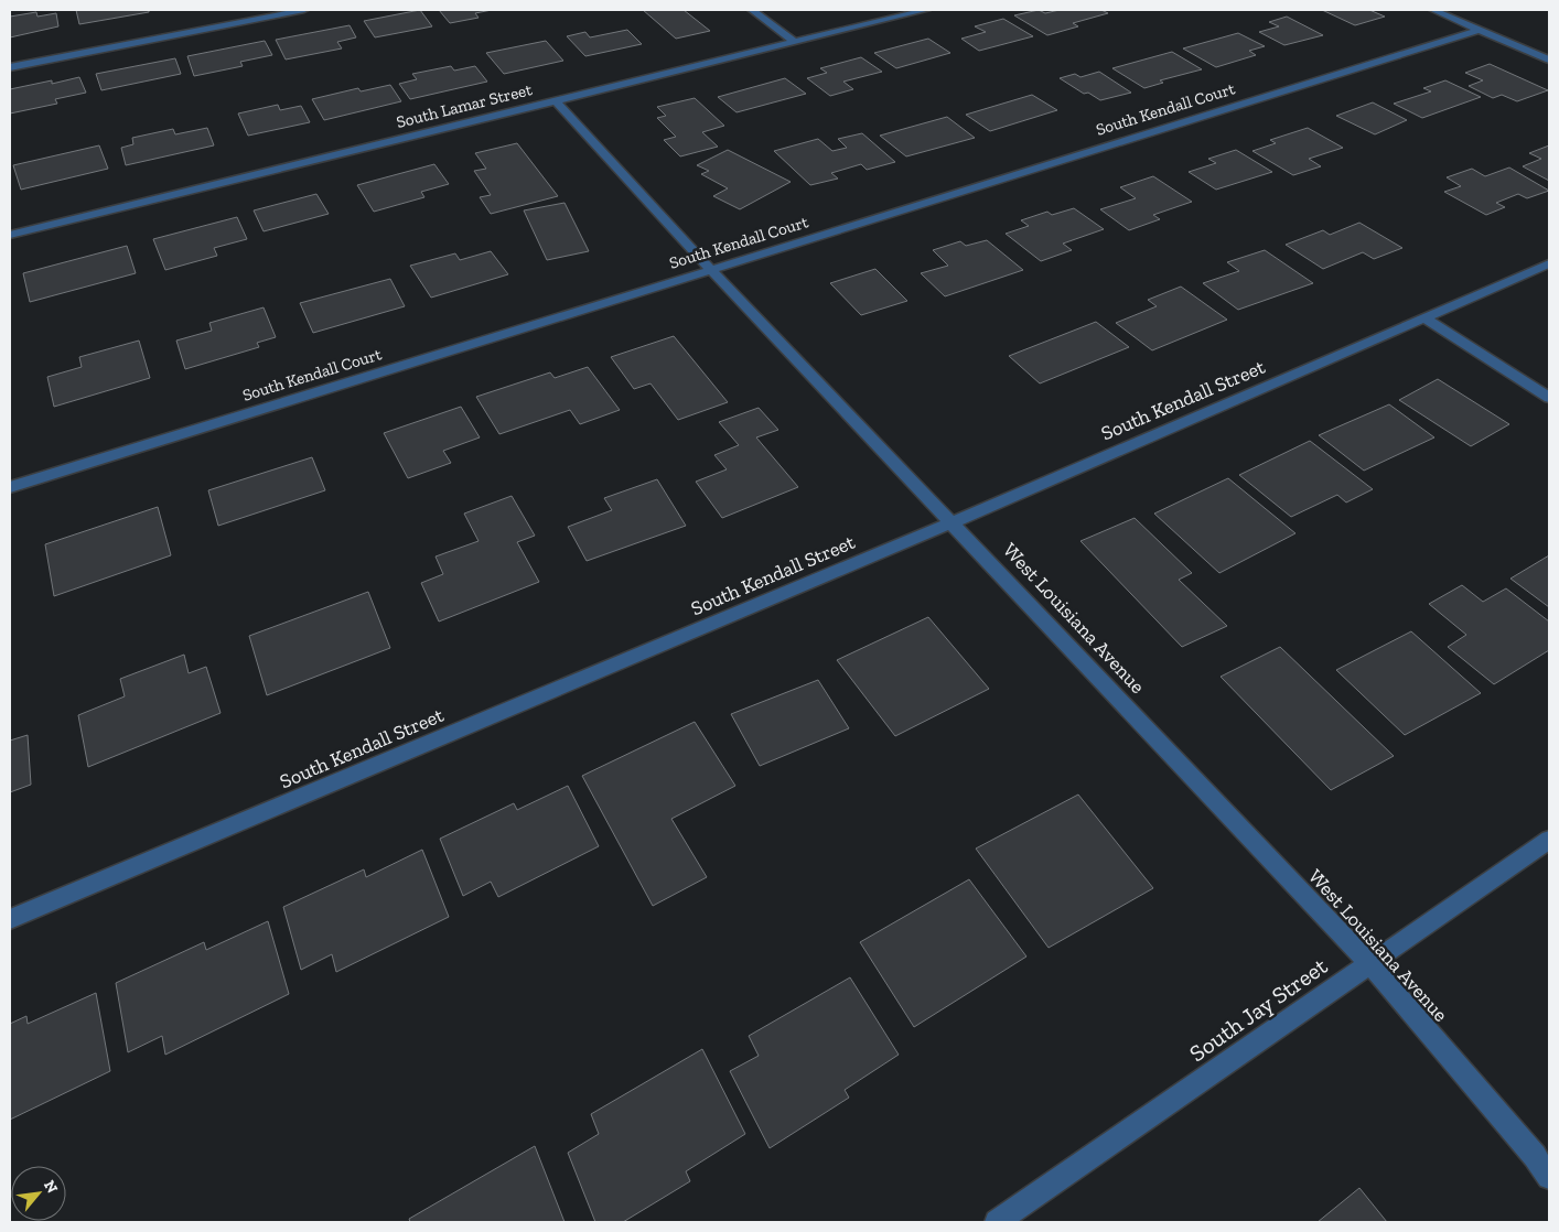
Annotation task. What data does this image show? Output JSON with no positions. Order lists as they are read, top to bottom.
{
  "streets": {
    "street": [
      "South Lamar Street",
      "South Kendall Court",
      "South Kendall Street",
      "West Louisiana Avenue",
      "South Jay Street"
    ]
  },
  "crossings": [
    ["South Lamar Street", "West Louisiana Avenue"],
    ["South Kendall Court", "West Louisiana Avenue"],
    ["South Kendall Street", "West Louisiana Avenue"],
    ["West Louisiana Avenue", "South Jay Street"]
  ],
  "north": "top right"
}
